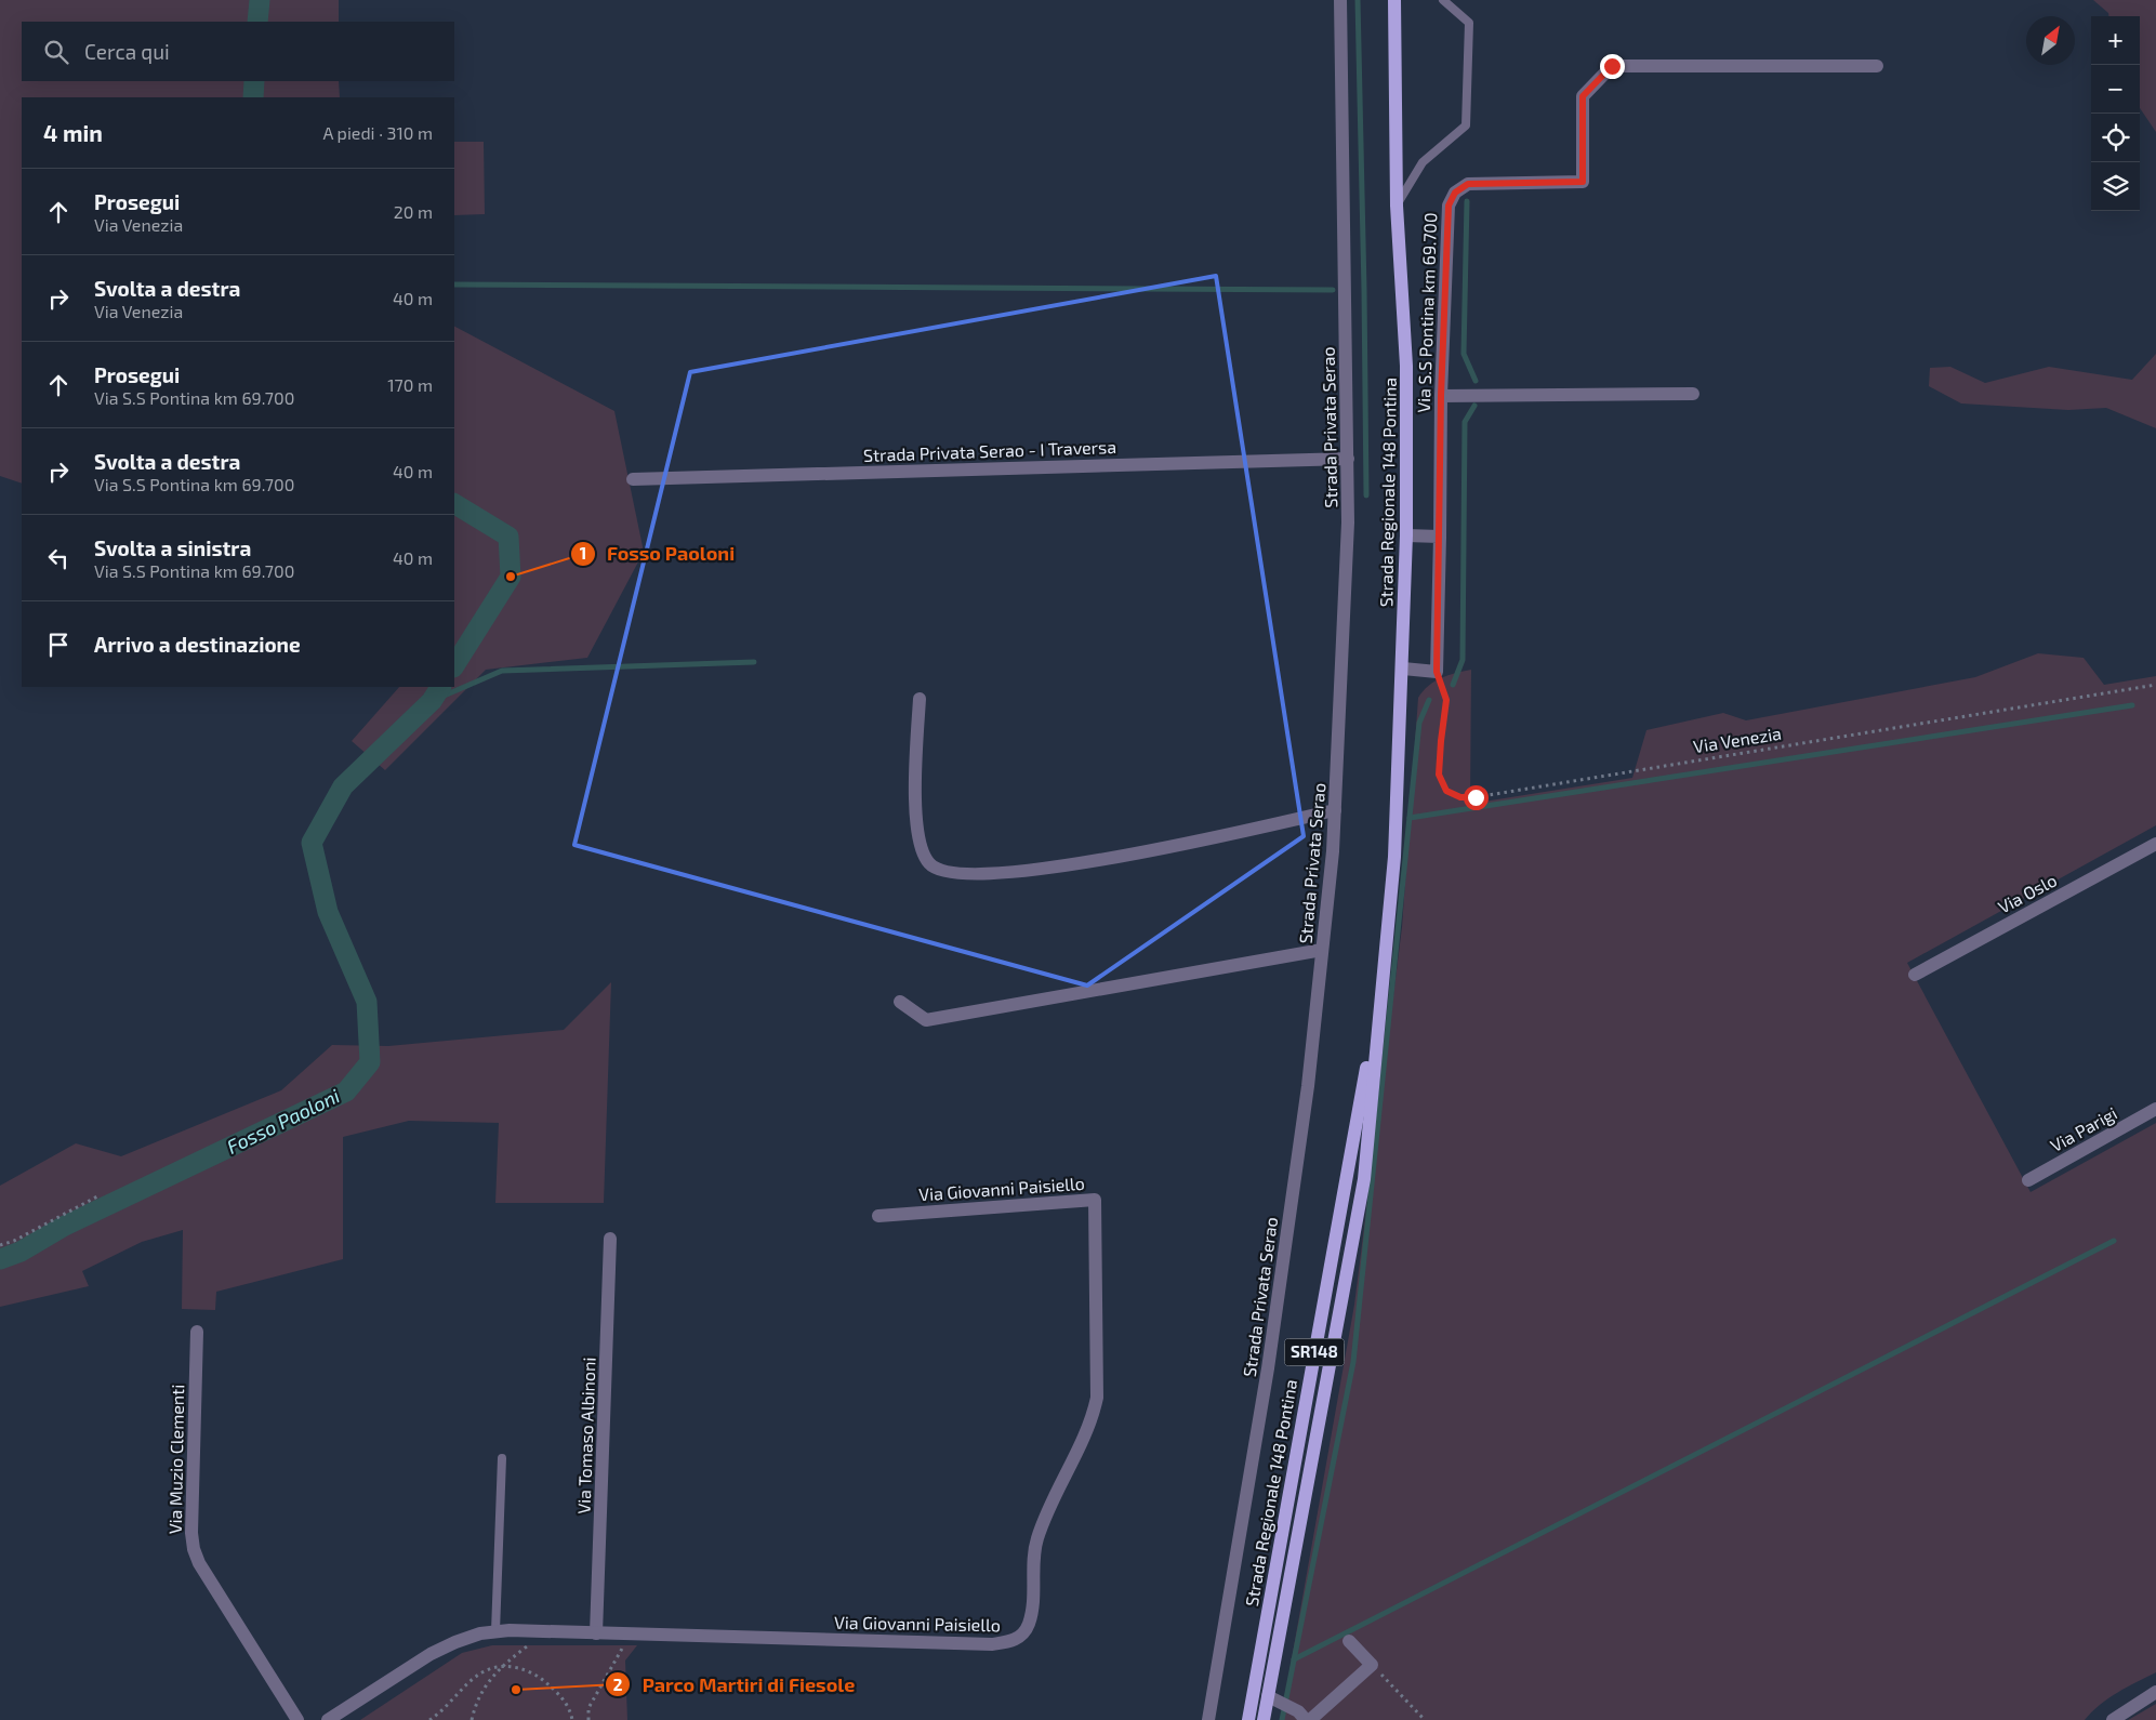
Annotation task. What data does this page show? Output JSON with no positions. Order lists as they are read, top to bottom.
{
  "streets": {
    "main road": ["Strada Regionale 148 Pontina", "SR148"],
    "street": [
      "Via S.S Pontina km 69.700",
      "Strada Privata Serao",
      "Strada Privata Serao - I Traversa",
      "Via Oslo",
      "Via Parigi",
      "Via Giovanni Paisiello",
      "Via Tomaso Albinoni",
      "Via Muzio Clementi"
    ],
    "path": ["Via Venezia"]
  },
  "crossings": [
    ["Via S.S Pontina km 69.700", "Via Venezia"],
    ["Strada Privata Serao", "Strada Privata Serao - I Traversa"],
    ["Via Giovanni Paisiello", "Via Tomaso Albinoni"]
  ],
  "water": ["Fosso Paoloni"],
  "places": ["Fosso Paoloni", "Parco Martiri di Fiesole"],
  "north": "top right",
  "page": {
    "map_buttons": ["+", "−"],
    "search": "Cerca qui",
    "heading": ["4 min", "A piedi · 310 m"],
    "list": [
      ["Prosegui", "Via Venezia", "20 m"],
      ["Svolta a destra", "Via Venezia", "40 m"],
      ["Prosegui", "Via S.S Pontina km 69.700", "170 m"],
      ["Svolta a destra", "Via S.S Pontina km 69.700", "40 m"],
      ["Svolta a sinistra", "Via S.S Pontina km 69.700", "40 m"],
      "Arrivo a destinazione"
    ]
  }
}
